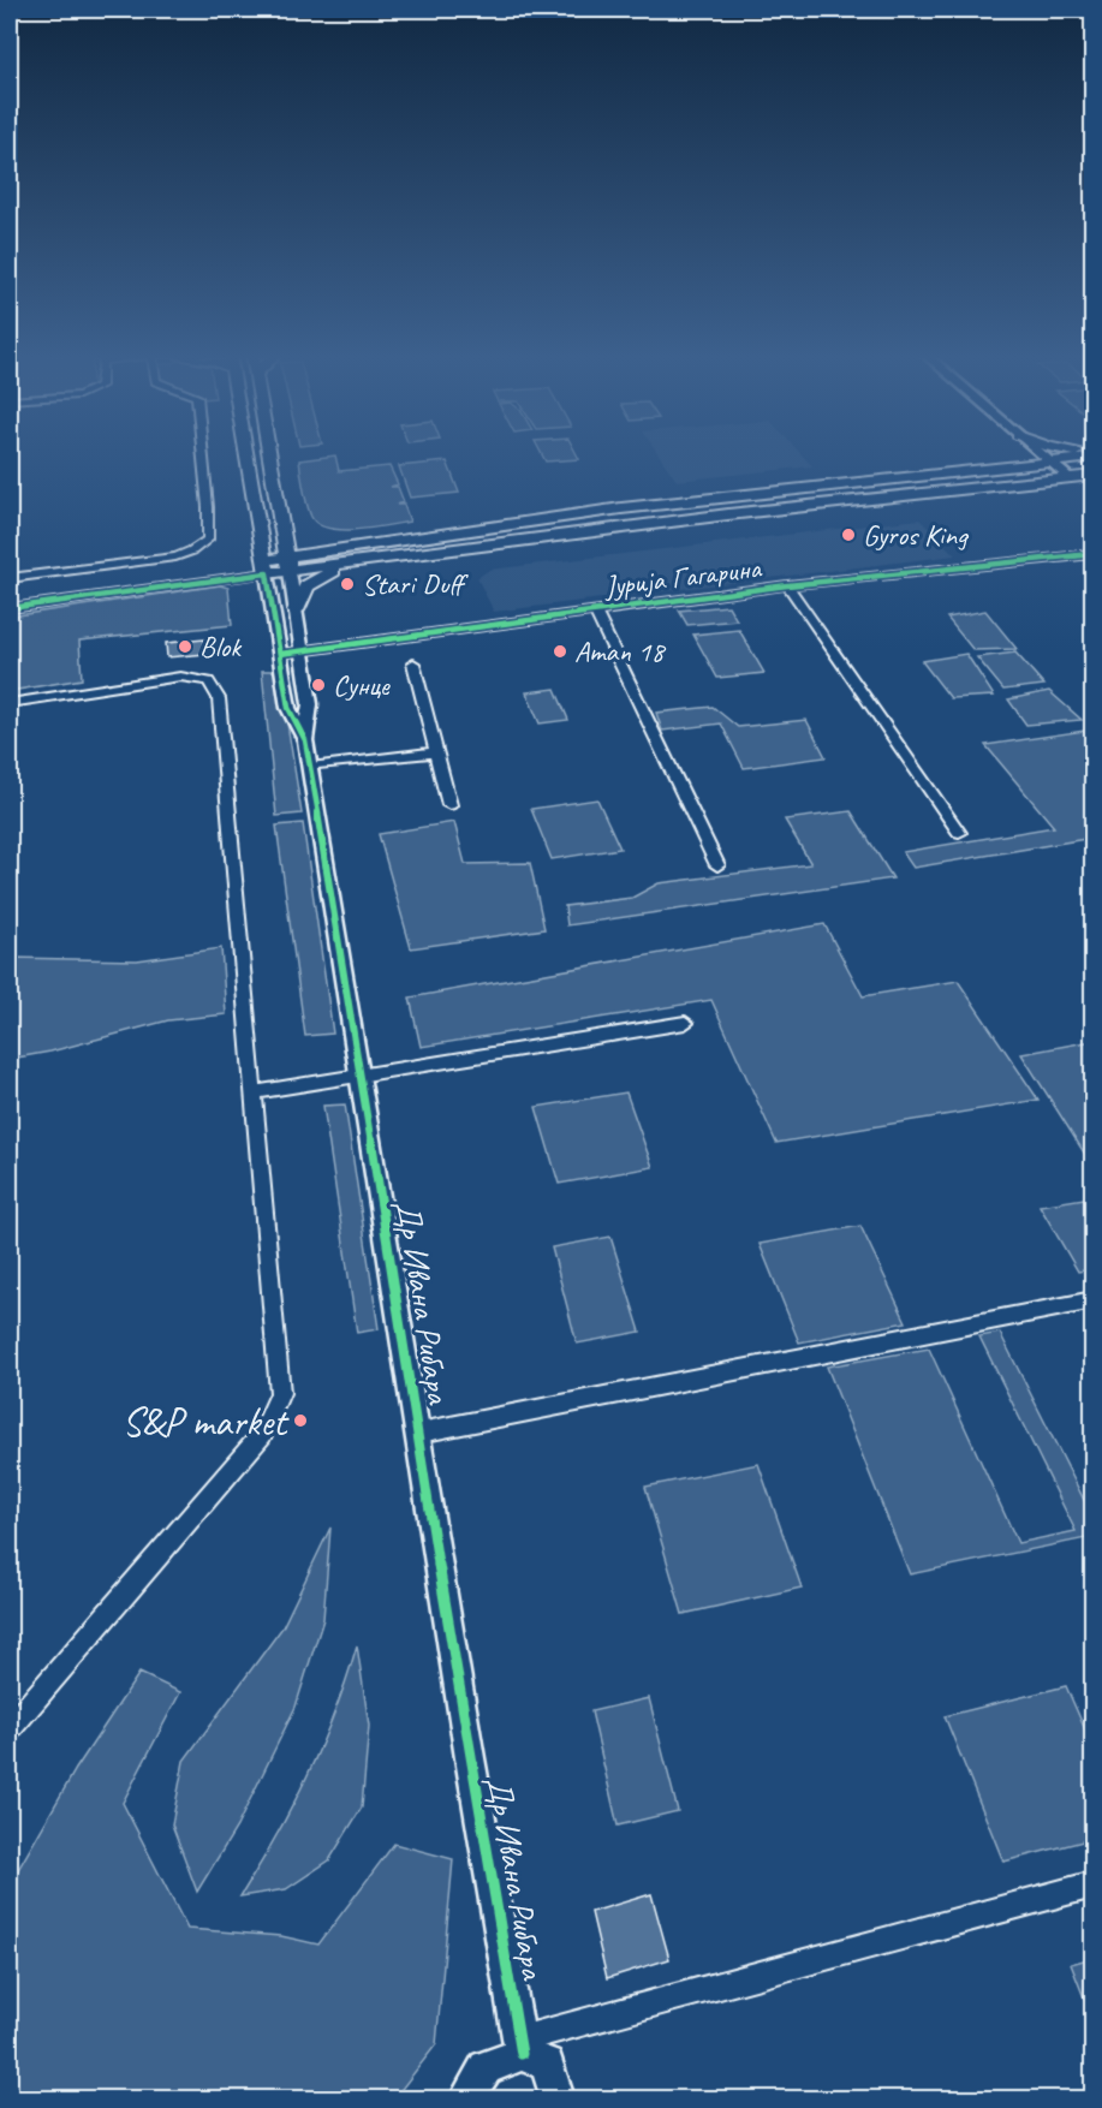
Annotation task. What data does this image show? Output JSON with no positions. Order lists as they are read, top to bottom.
{
  "streets": {
    "main road": ["Јурија Гагарина", "Др Ивана Рибара"]
  },
  "crossings": [
    ["Јурија Гагарина", "Др Ивана Рибара"]
  ],
  "places": [
    "Gyros King",
    "Stari Duff",
    "Blok",
    "Aman 18",
    "Сунце",
    "S&P market"
  ]
}
